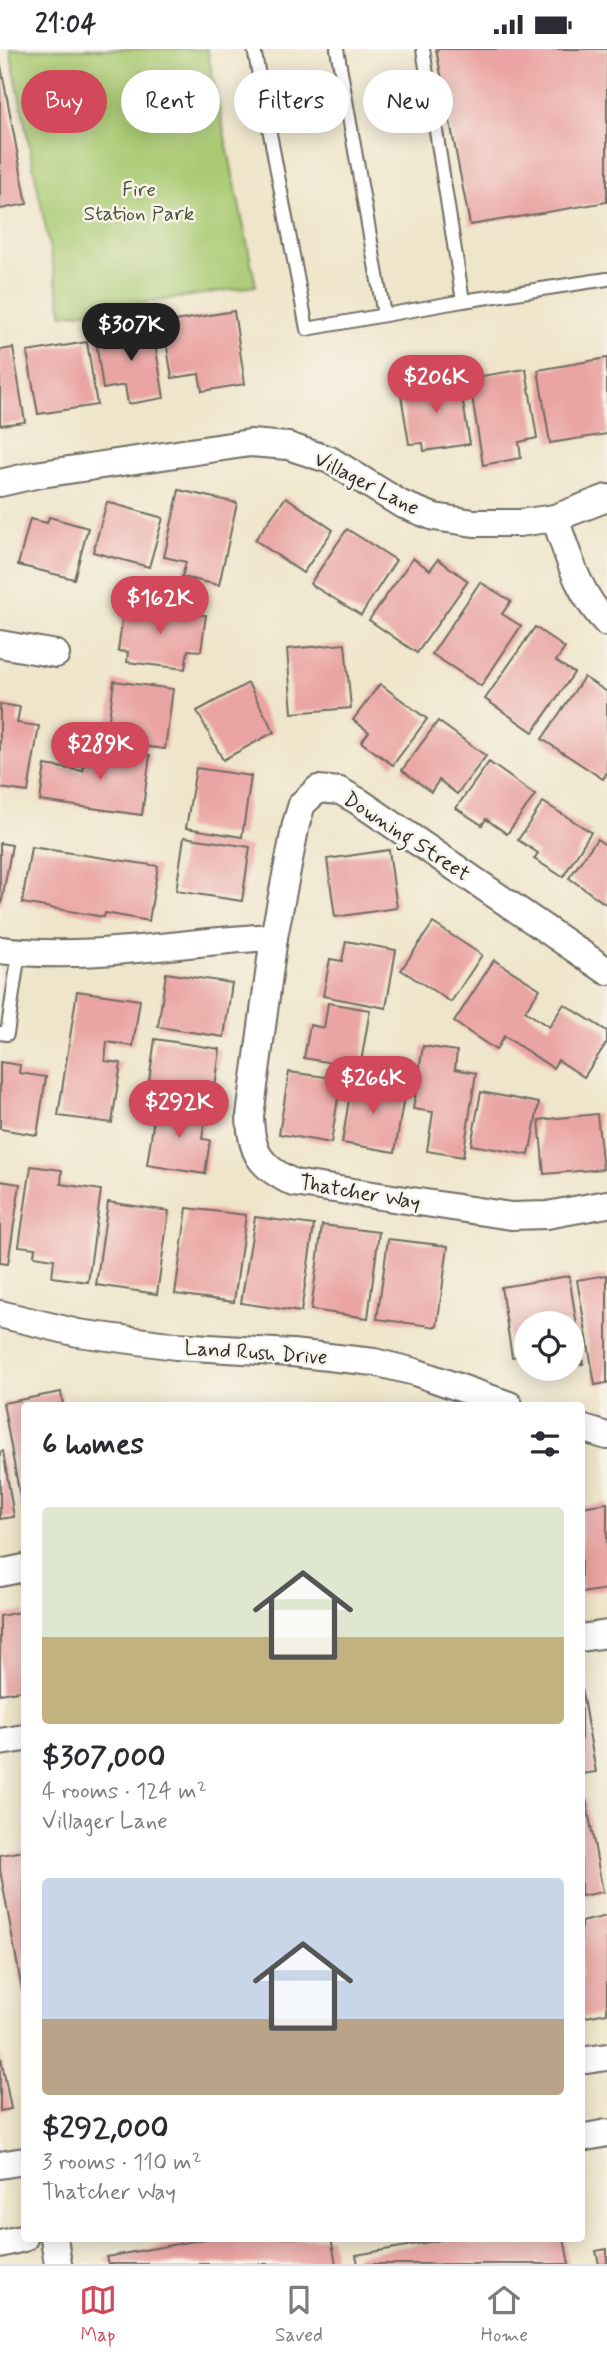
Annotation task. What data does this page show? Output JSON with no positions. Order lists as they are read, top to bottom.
{
  "streets": {
    "street": [
      "Villager Lane",
      "Downing Street",
      "Thatcher Way",
      "Land Rush Drive"
    ]
  },
  "crossings": [
    ["Downing Street", "Thatcher Way"]
  ],
  "parks": ["Fire Station Park"],
  "page": {
    "status": "21:04",
    "chip": [
      "Buy",
      "Rent",
      "Filters",
      "New"
    ],
    "price": [
      "$307K",
      "$206K",
      "$162K",
      "$289K",
      "$266K",
      "$292K"
    ],
    "heading": "6 homes",
    "list": [
      {
        "name": "$307,000",
        "note": "4 rooms · 124 m² · Villager Lane"
      },
      {
        "name": "$292,000",
        "note": "3 rooms · 110 m² · Thatcher Way"
      }
    ],
    "tabs": ["Map", "Saved", "Home"]
  }
}
